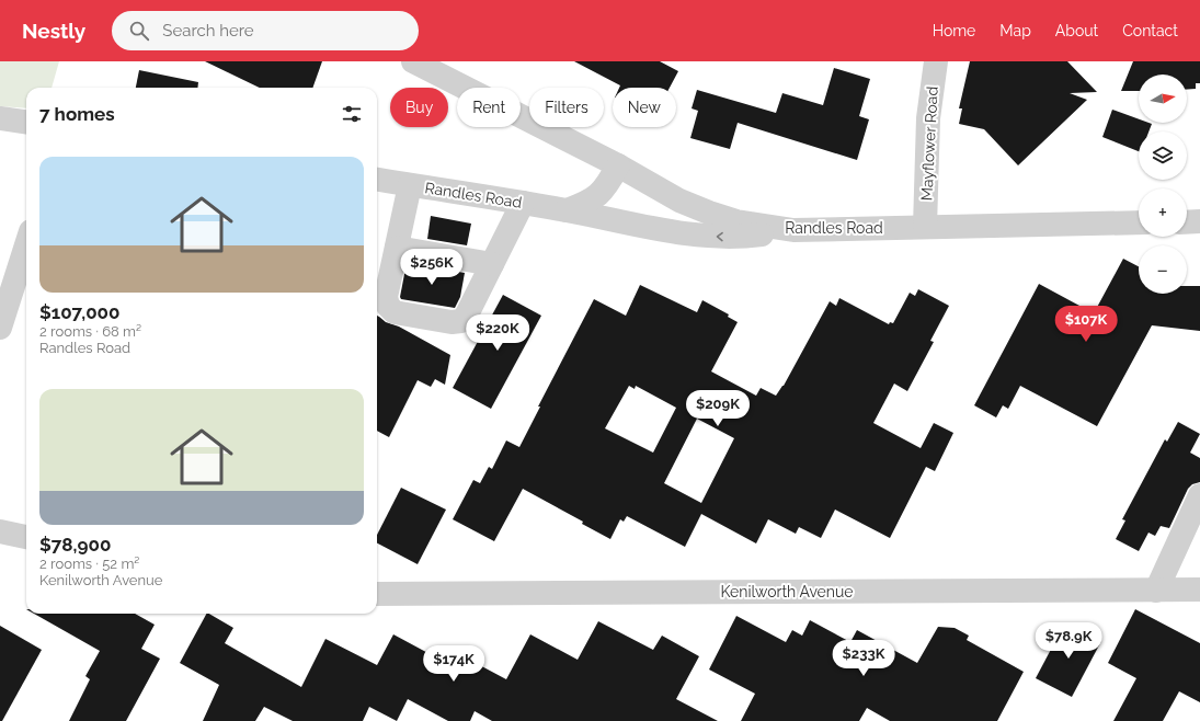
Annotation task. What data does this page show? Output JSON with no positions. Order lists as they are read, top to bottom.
{
  "streets": {
    "street": ["Mayflower Road", "Randles Road", "Kenilworth Avenue"]
  },
  "crossings": [
    ["Mayflower Road", "Randles Road"]
  ],
  "north": "right",
  "page": {
    "header": "Nestly",
    "search": "Search here",
    "nav": [
      "Home",
      "Map",
      "About",
      "Contact"
    ],
    "map_buttons": ["+", "−"],
    "chip": [
      "Buy",
      "Rent",
      "Filters",
      "New"
    ],
    "heading": "7 homes",
    "list": [
      {
        "name": "$107,000",
        "note": "2 rooms · 68 m² · Randles Road"
      },
      {
        "name": "$78,900",
        "note": "2 rooms · 52 m² · Kenilworth Avenue"
      }
    ],
    "price": [
      "$256K",
      "$107K",
      "$220K",
      "$209K",
      "$78.9K",
      "$233K",
      "$174K"
    ]
  }
}
